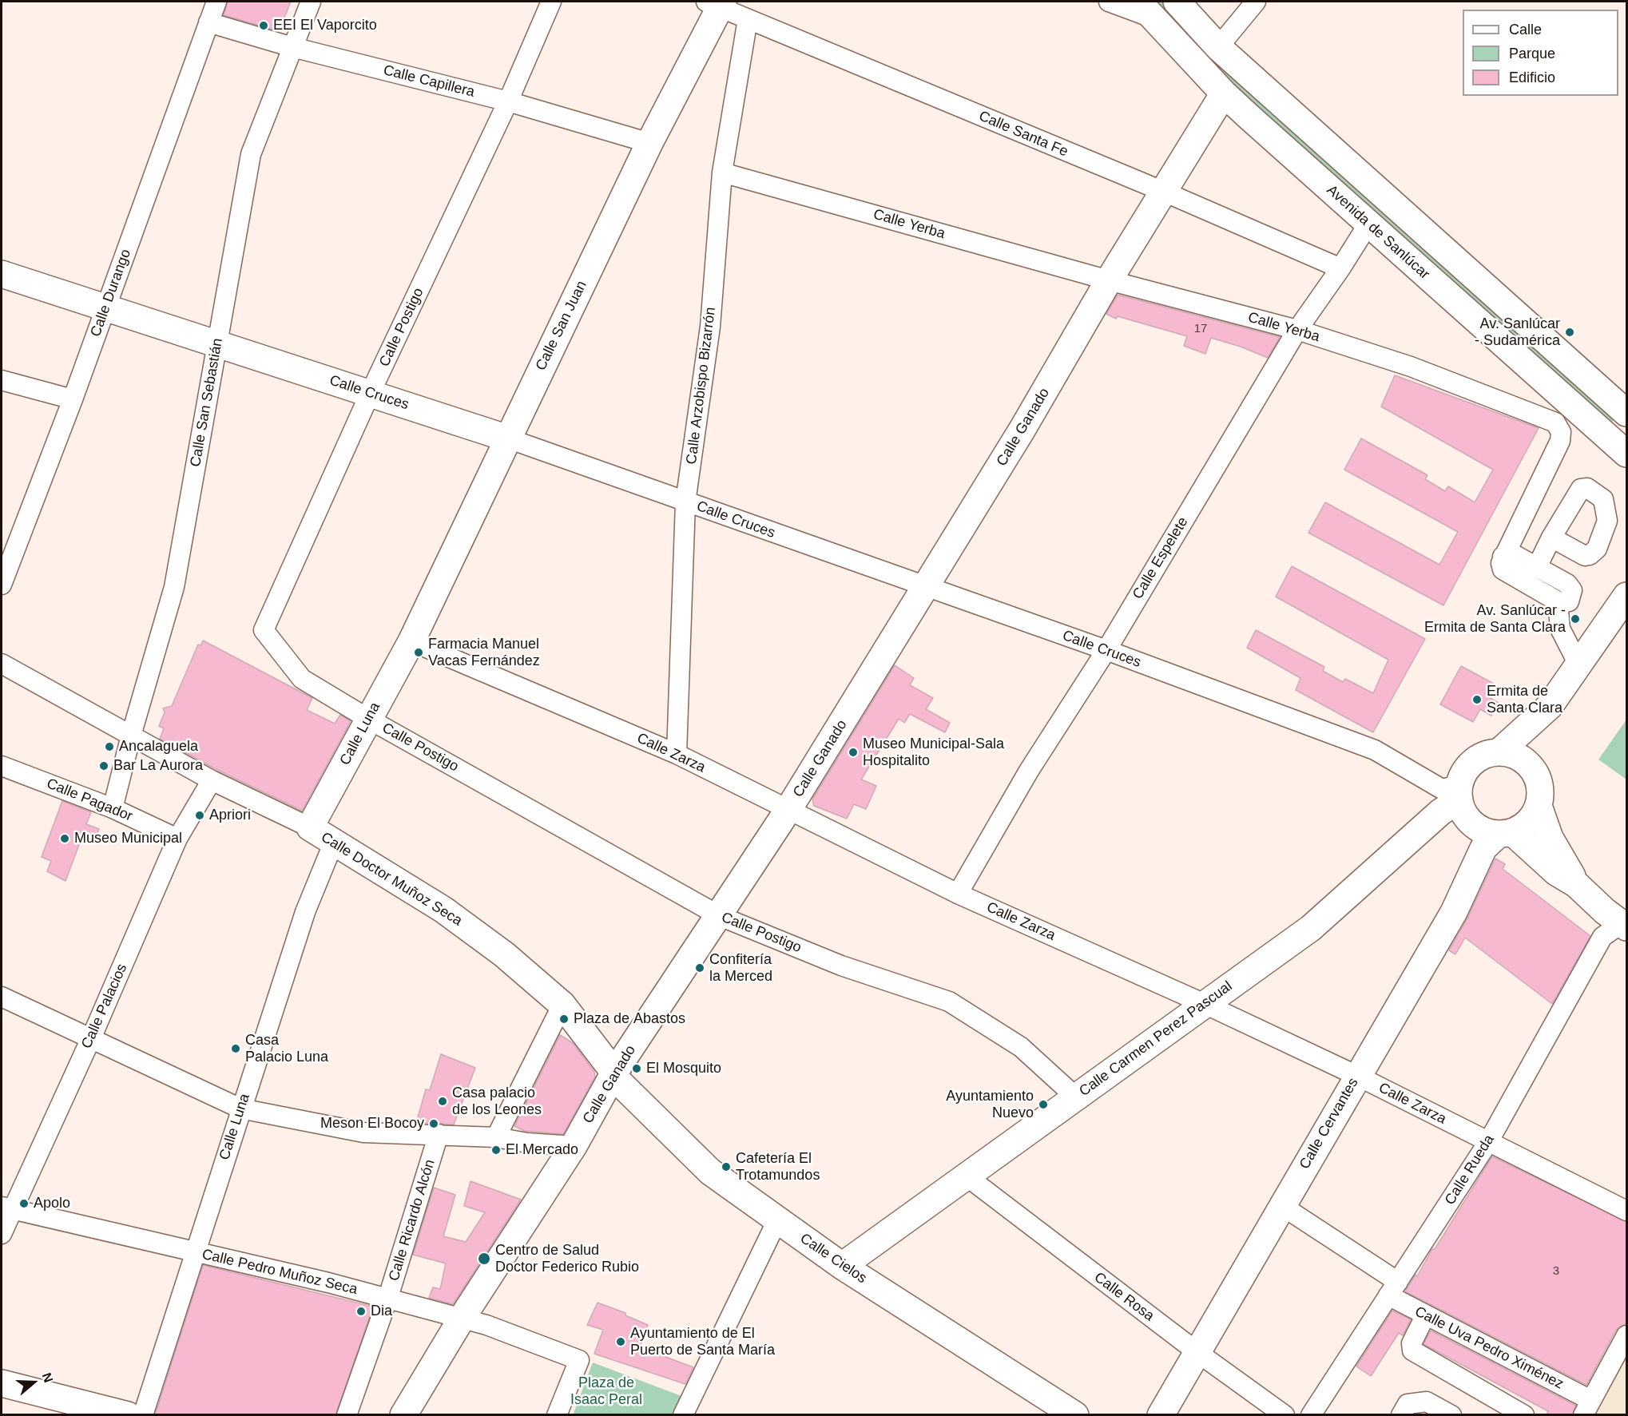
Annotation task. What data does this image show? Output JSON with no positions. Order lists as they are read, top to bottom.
{
  "streets": {
    "street": [
      "Calle Capillera",
      "Calle Santa Fe",
      "Calle Yerba",
      "Avenida de Sanlúcar",
      "Calle Durango",
      "Calle San Juan",
      "Calle Postigo",
      "Calle Arzobispo Bizarrón",
      "Calle Cruces",
      "Calle San Sebastián",
      "Calle Ganado",
      "Calle Espelete",
      "Calle Luna",
      "Calle Zarza",
      "Calle Pagador",
      "Calle Doctor Muñoz Seca",
      "Calle Palacios",
      "Calle Carmen Perez Pascual",
      "Calle Cervantes",
      "Calle Rueda",
      "Calle Ricardo Alcón",
      "Calle Cielos",
      "Calle Pedro Muñoz Seca",
      "Calle Rosa",
      "Calle Uva Pedro Ximénez"
    ]
  },
  "crossings": [
    ["Calle Capillera", "Calle Durango"],
    ["Calle Capillera", "Calle San Juan"],
    ["Calle Capillera", "Calle Postigo"],
    ["Calle Capillera", "Calle San Sebastián"],
    ["Calle Santa Fe", "Calle San Juan"],
    ["Calle Santa Fe", "Calle Arzobispo Bizarrón"],
    ["Calle Santa Fe", "Calle Ganado"],
    ["Calle Santa Fe", "Calle Espelete"],
    ["Calle Yerba", "Calle Arzobispo Bizarrón"],
    ["Calle Yerba", "Calle Ganado"],
    ["Calle Yerba", "Calle Espelete"],
    ["Avenida de Sanlúcar", "Calle Ganado"],
    ["Avenida de Sanlúcar", "Calle Espelete"],
    ["Calle Durango", "Calle Cruces"],
    ["Calle San Juan", "Calle Cruces"],
    ["Calle San Juan", "Calle Luna"],
    ["Calle San Juan", "Calle Zarza"],
    ["Calle Postigo", "Calle Cruces"],
    ["Calle Postigo", "Calle Ganado"],
    ["Calle Postigo", "Calle Luna"],
    ["Calle Postigo", "Calle Carmen Perez Pascual"],
    ["Calle Arzobispo Bizarrón", "Calle Cruces"],
    ["Calle Arzobispo Bizarrón", "Calle Zarza"],
    ["Calle Cruces", "Calle San Sebastián"],
    ["Calle Cruces", "Calle Ganado"],
    ["Calle Cruces", "Calle Espelete"],
    ["Calle Cruces", "Calle Carmen Perez Pascual"],
    ["Calle Cruces", "Calle Cervantes"],
    ["Calle San Sebastián", "Calle Pagador"],
    ["Calle San Sebastián", "Calle Doctor Muñoz Seca"],
    ["Calle Ganado", "Calle Zarza"],
    ["Calle Ganado", "Calle Doctor Muñoz Seca"],
    ["Calle Ganado", "Calle Cielos"],
    ["Calle Ganado", "Calle Pedro Muñoz Seca"],
    ["Calle Espelete", "Calle Zarza"],
    ["Calle Luna", "Calle Zarza"],
    ["Calle Luna", "Calle Doctor Muñoz Seca"],
    ["Calle Luna", "Calle Pedro Muñoz Seca"],
    ["Calle Zarza", "Calle Carmen Perez Pascual"],
    ["Calle Zarza", "Calle Cervantes"],
    ["Calle Zarza", "Calle Rueda"],
    ["Calle Pagador", "Calle Palacios"],
    ["Calle Doctor Muñoz Seca", "Calle Palacios"],
    ["Calle Doctor Muñoz Seca", "Calle Cielos"],
    ["Calle Palacios", "Calle Pedro Muñoz Seca"],
    ["Calle Carmen Perez Pascual", "Calle Cervantes"],
    ["Calle Carmen Perez Pascual", "Calle Cielos"],
    ["Calle Carmen Perez Pascual", "Calle Rosa"],
    ["Calle Cervantes", "Calle Rosa"],
    ["Calle Cervantes", "Calle Uva Pedro Ximénez"],
    ["Calle Rueda", "Calle Uva Pedro Ximénez"],
    ["Calle Ricardo Alcón", "Calle Pedro Muñoz Seca"]
  ],
  "parks": ["Plaza de Isaac Peral"],
  "places": [
    "EEI El Vaporcito",
    "Av. Sanlúcar - Sudamérica",
    "Av. Sanlúcar - Ermita de Santa Clara",
    "Farmacia Manuel Vacas Fernández",
    "Ermita de Santa Clara",
    "Ancalaguela",
    "Museo Municipal-Sala Hospitalito",
    "Bar La Aurora",
    "Apriori",
    "Museo Municipal",
    "Confitería la Merced",
    "Plaza de Abastos",
    "Casa Palacio Luna",
    "El Mosquito",
    "Casa palacio de los Leones",
    "Ayuntamiento Nuevo",
    "Meson El Bocoy",
    "El Mercado",
    "Cafetería El Trotamundos",
    "Apolo",
    "Centro de Salud Doctor Federico Rubio",
    "Dia",
    "Ayuntamiento de El Puerto de Santa María"
  ],
  "house_numbers": ["17", "3"],
  "legend": ["Calle", "Parque", "Edificio"],
  "north": "right"
}
